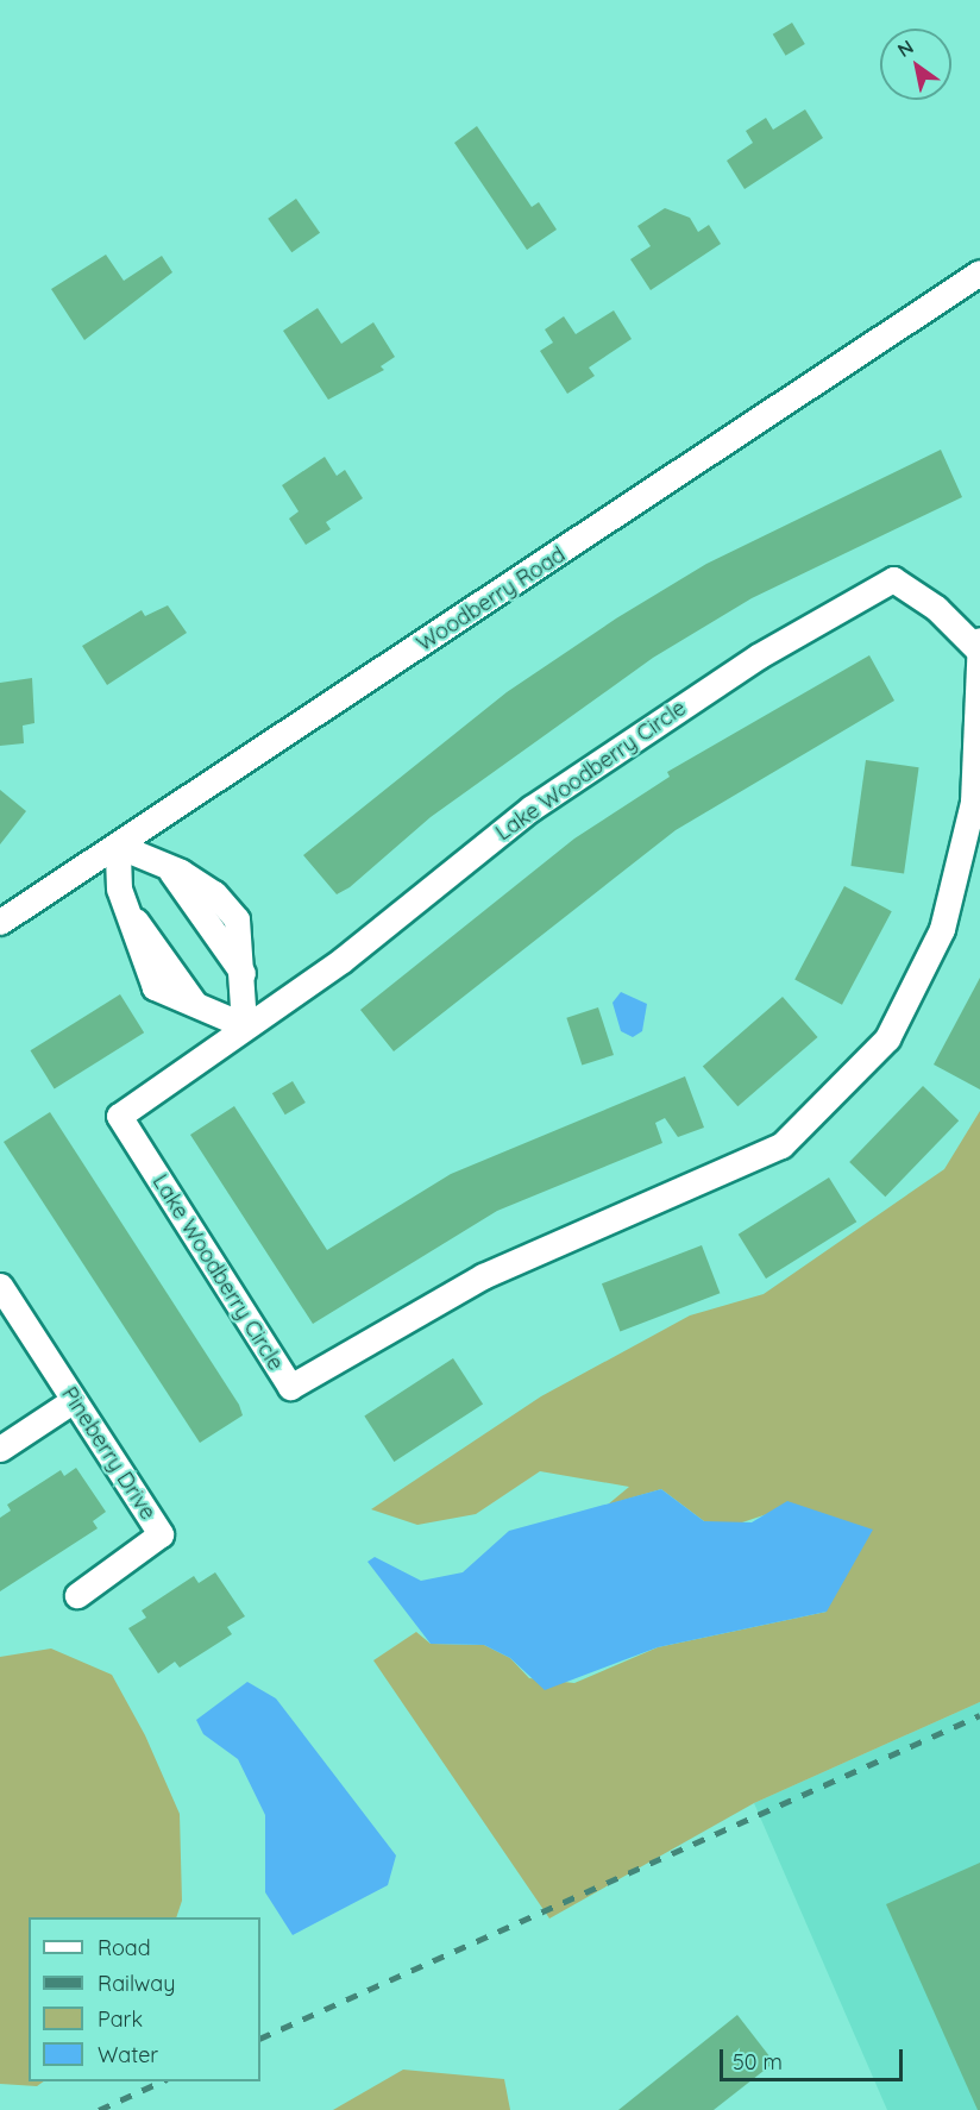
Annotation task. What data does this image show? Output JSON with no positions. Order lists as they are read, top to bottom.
{
  "streets": {
    "street": ["Woodberry Road", "Lake Woodberry Circle", "Pineberry Drive"]
  },
  "legend": [
    "Road",
    "Railway",
    "Park",
    "Water"
  ],
  "scale_bar": "50 m",
  "north": "top left"
}
